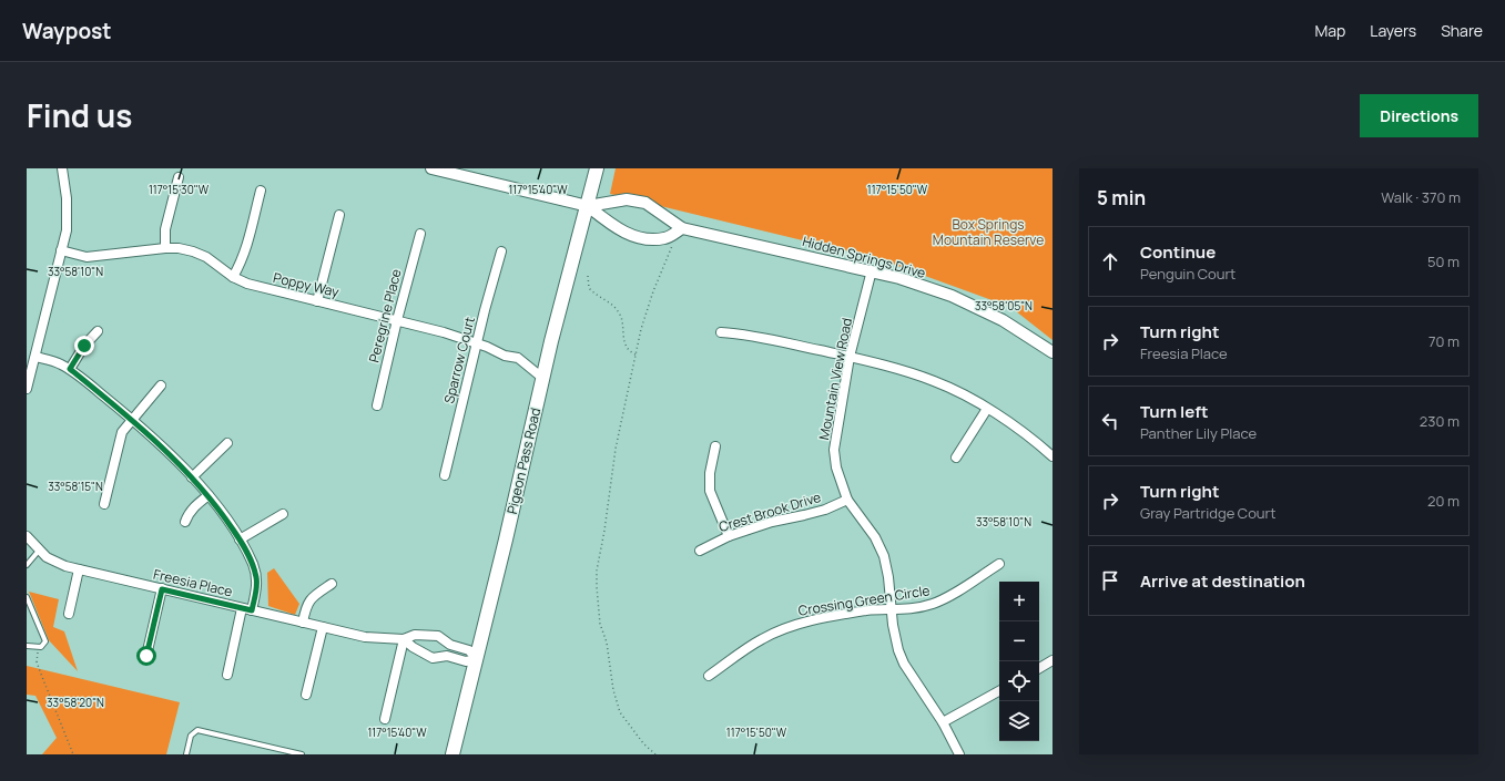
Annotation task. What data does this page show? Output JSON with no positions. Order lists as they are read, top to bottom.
{
  "streets": {
    "main road": ["Pigeon Pass Road"],
    "street": [
      "Hidden Springs Drive",
      "Poppy Way",
      "Peregrine Place",
      "Sparrow Court",
      "Mountain View Road",
      "Crest Brook Drive",
      "Freesia Place",
      "Crossing Green Circle"
    ]
  },
  "crossings": [
    ["Hidden Springs Drive", "Mountain View Road"],
    ["Hidden Springs Drive", "Pigeon Pass Road"],
    ["Poppy Way", "Peregrine Place"],
    ["Poppy Way", "Sparrow Court"],
    ["Poppy Way", "Pigeon Pass Road"],
    ["Mountain View Road", "Crest Brook Drive"],
    ["Mountain View Road", "Crossing Green Circle"],
    ["Pigeon Pass Road", "Freesia Place"]
  ],
  "parks": ["Box Springs Mountain Reserve"],
  "page": {
    "header": "Waypost",
    "nav": ["Map", "Layers", "Share"],
    "title": "Find us",
    "buttons": "Directions",
    "heading": ["5 min", "Walk · 370 m"],
    "list": [
      ["Continue", "Penguin Court", "50 m"],
      ["Turn right", "Freesia Place", "70 m"],
      ["Turn left", "Panther Lily Place", "230 m"],
      ["Turn right", "Gray Partridge Court", "20 m"],
      "Arrive at destination"
    ],
    "map_buttons": ["+", "−"]
  },
  "coordinates": [
    "117°15'30\"W",
    "117°15'40\"W",
    "117°15'50\"W",
    "33°58'10\"N",
    "33°58'05\"N",
    "33°58'15\"N",
    "33°58'20\"N"
  ]
}
